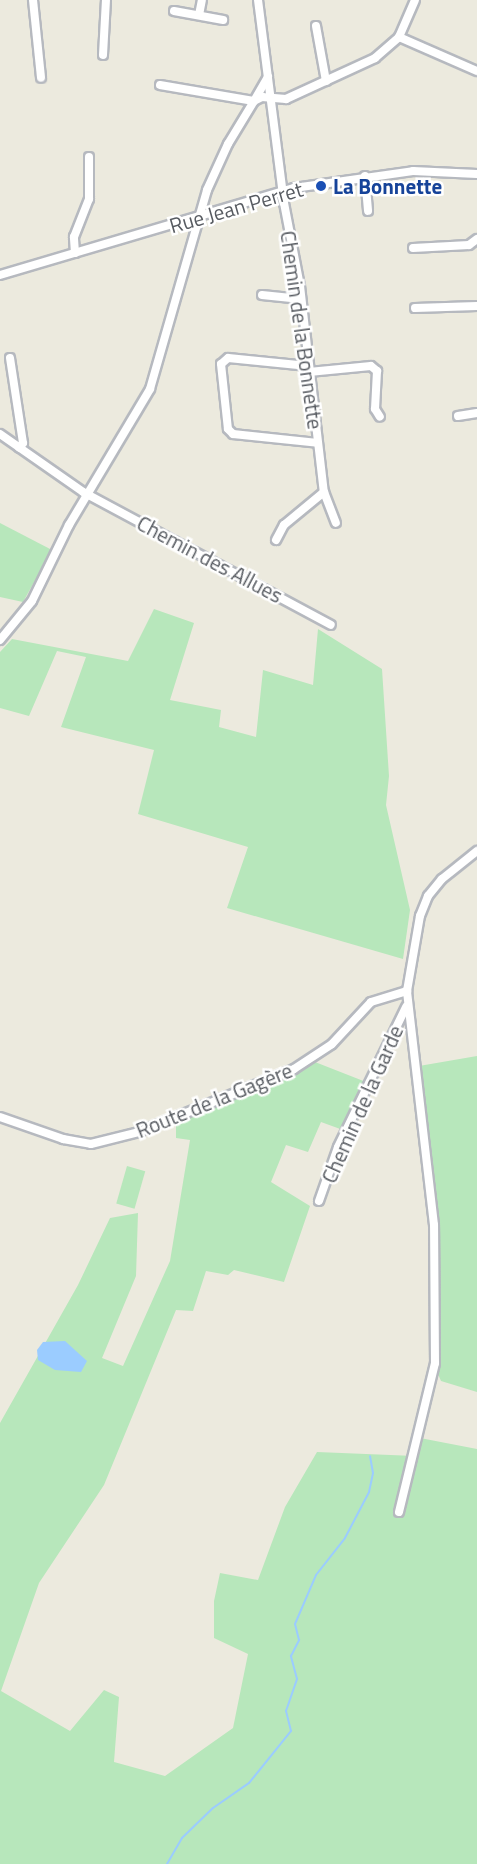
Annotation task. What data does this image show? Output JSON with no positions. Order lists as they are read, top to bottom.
{
  "streets": {
    "street": [
      "Rue Jean Perret",
      "Chemin de la Bonnette",
      "Chemin des Allues",
      "Route de la Gagère",
      "Chemin de la Garde"
    ]
  },
  "crossings": [
    ["Rue Jean Perret", "Chemin de la Bonnette"]
  ],
  "places": ["La Bonnette"]
}
